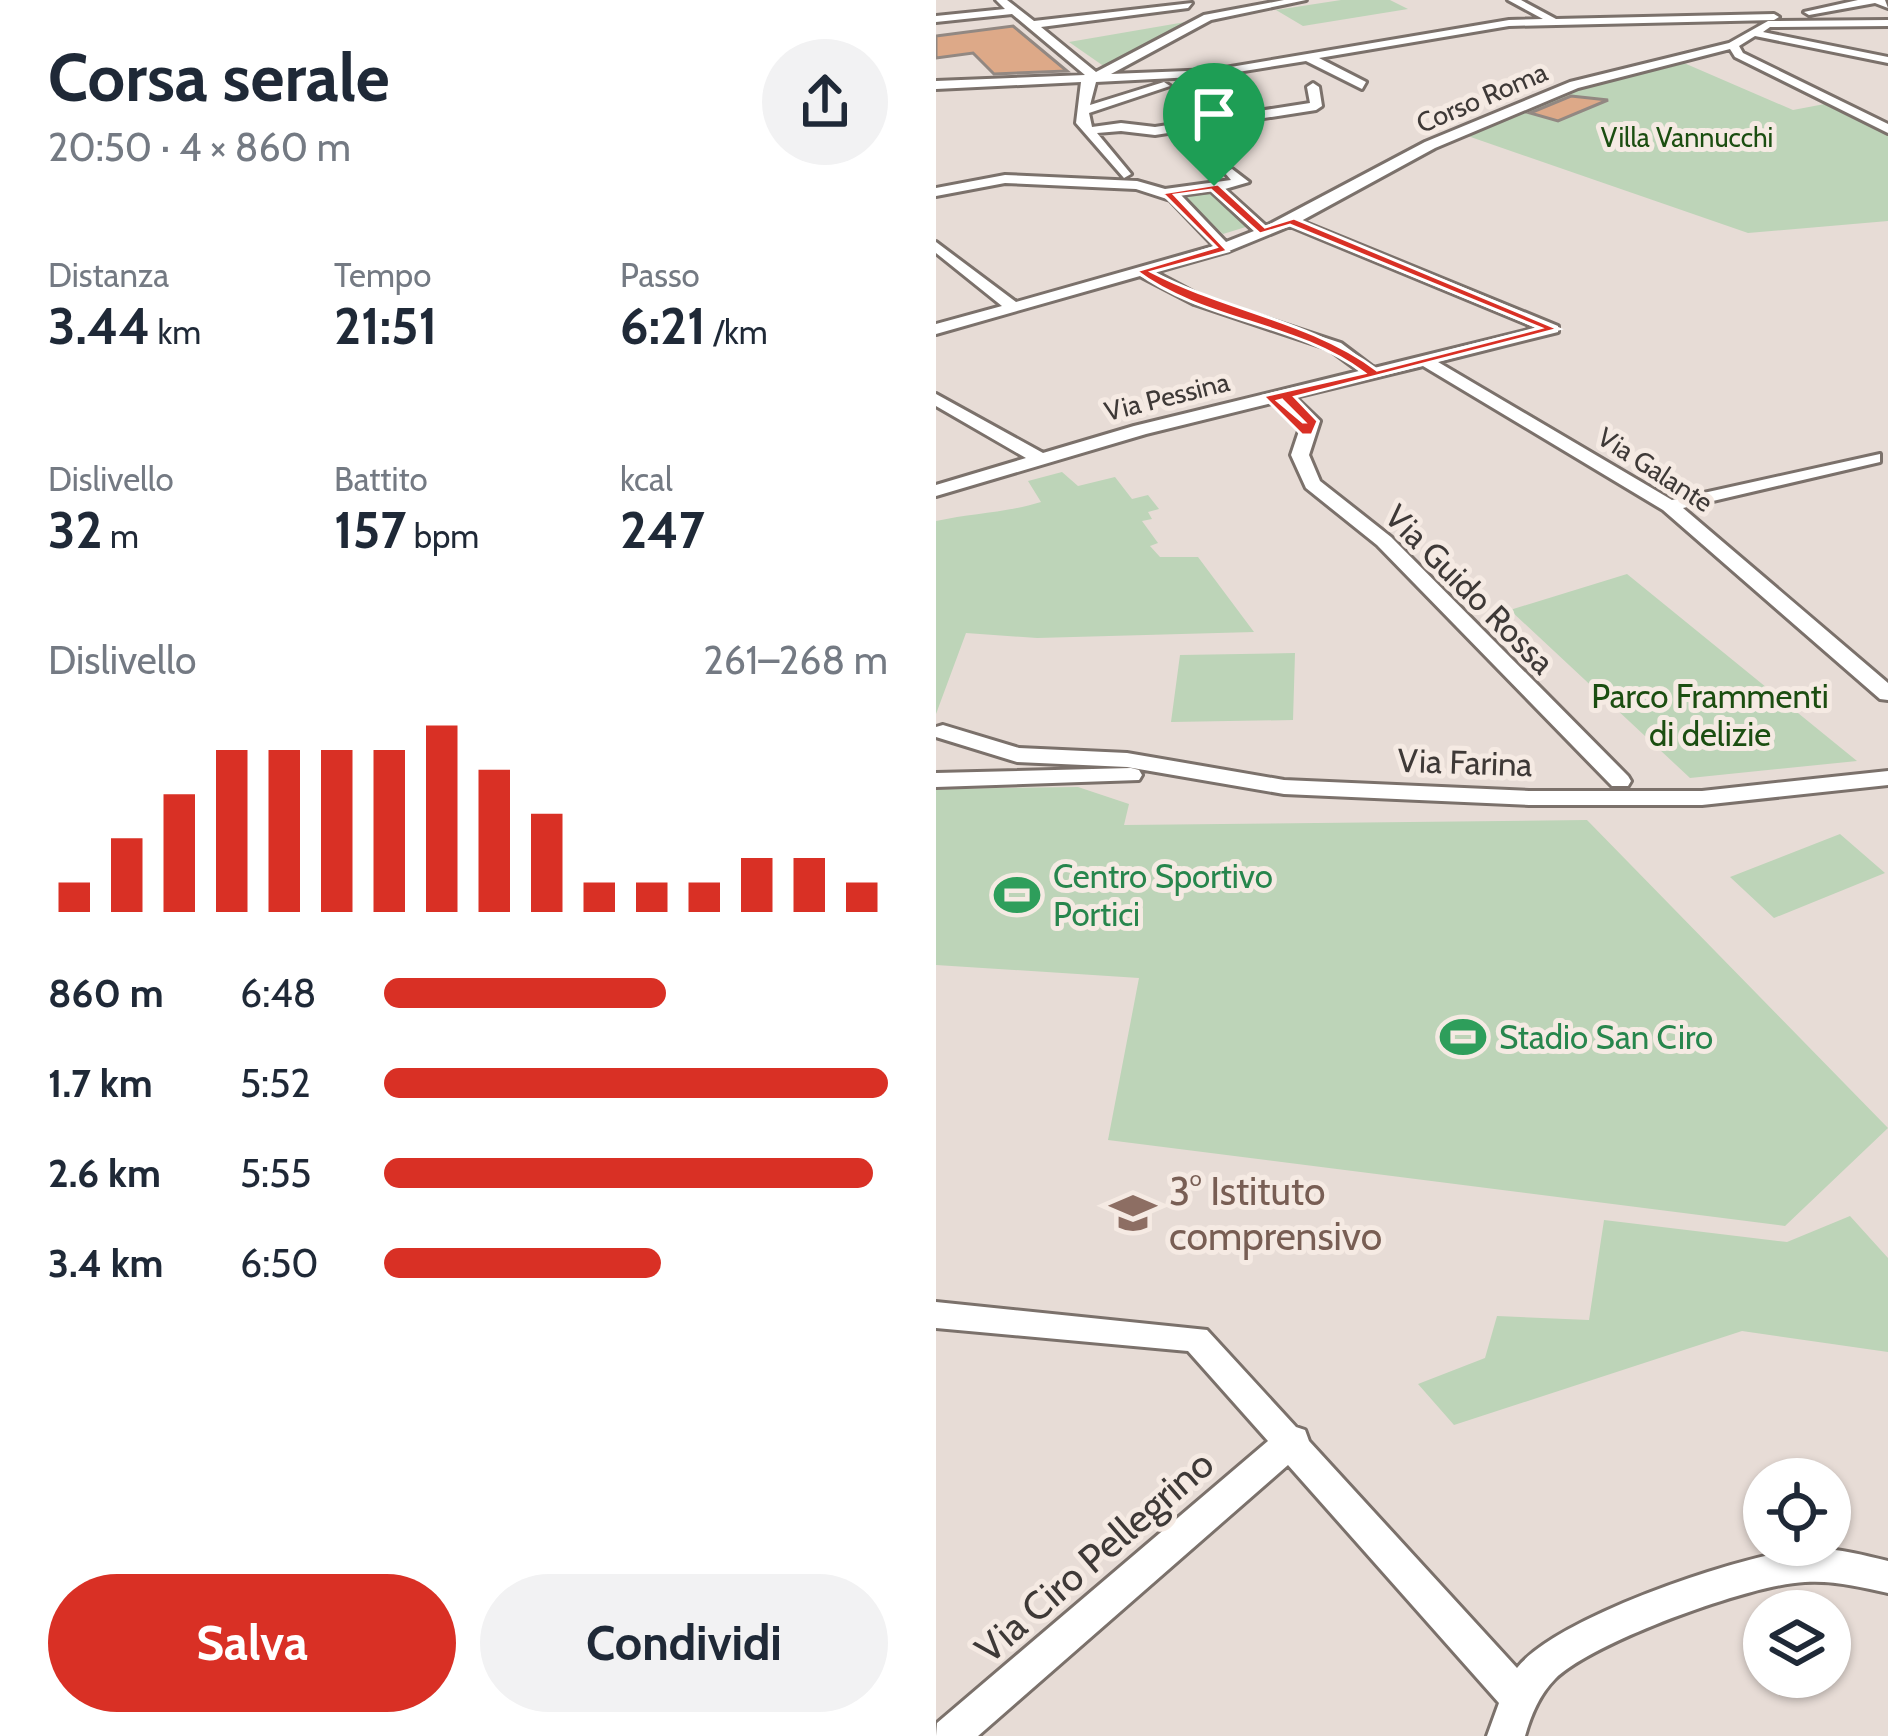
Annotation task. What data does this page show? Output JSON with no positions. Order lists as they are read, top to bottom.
{
  "streets": {
    "street": [
      "Corso Roma",
      "Via Pessina",
      "Via Galante",
      "Via Guido Rossa",
      "Via Farina",
      "Via Ciro Pellegrino"
    ]
  },
  "crossings": [
    ["Corso Roma", "Via Pessina"],
    ["Via Pessina", "Via Galante"],
    ["Via Pessina", "Via Guido Rossa"]
  ],
  "parks": ["Villa Vannucchi", "Parco Frammenti di delizie"],
  "places": {
    "sports": ["Centro Sportivo Portici", "Stadio San Ciro"],
    "school or university": ["3° Istituto comprensivo"]
  },
  "page": {
    "heading": ["Corsa serale", "20:50 · 4 × 860 m"],
    "stats": [
      ["Distanza", "3.44 km"],
      ["Tempo", "21:51"],
      ["Passo", "6:21 /km"],
      ["Dislivello", "32 m"],
      ["Battito", "157 bpm"],
      ["kcal", "247"]
    ],
    "chart": ["Dislivello", "261–268 m"],
    "list": [
      {
        "name": "860 m",
        "note": "6:48"
      },
      {
        "name": "1.7 km",
        "note": "5:52"
      },
      {
        "name": "2.6 km",
        "note": "5:55"
      },
      {
        "name": "3.4 km",
        "note": "6:50"
      }
    ],
    "buttons": ["Salva", "Condividi"]
  }
}
